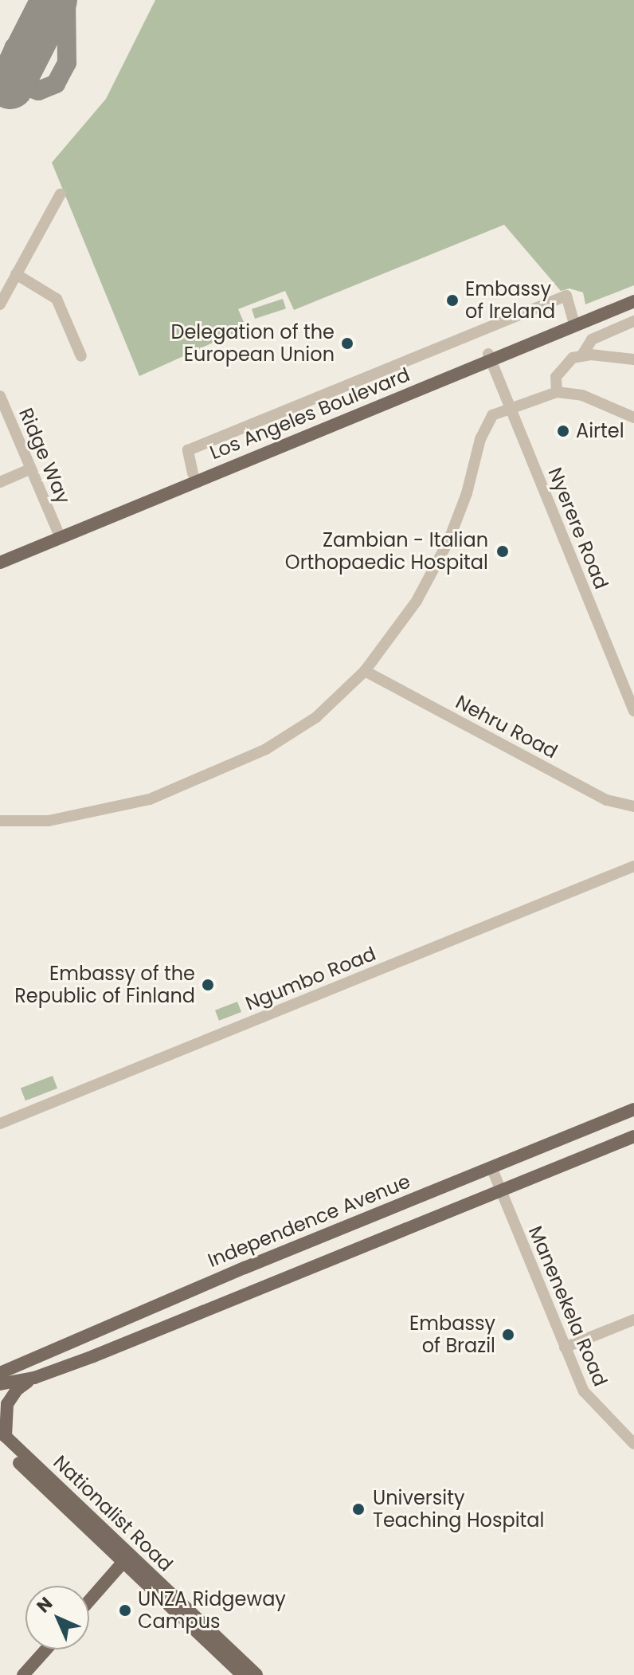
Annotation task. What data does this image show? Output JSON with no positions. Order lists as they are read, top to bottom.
{
  "streets": {
    "main road": ["Los Angeles Boulevard", "Independence Avenue", "Nationalist Road"],
    "street": [
      "Ridge Way",
      "Nyerere Road",
      "Nehru Road",
      "Ngumbo Road",
      "Manenekela Road"
    ]
  },
  "crossings": [
    ["Los Angeles Boulevard", "Ridge Way"],
    ["Los Angeles Boulevard", "Nyerere Road"],
    ["Independence Avenue", "Manenekela Road"]
  ],
  "places": [
    "Embassy of Ireland",
    "Delegation of the European Union",
    "Airtel",
    "Zambian - Italian Orthopaedic Hospital",
    "Embassy of the Republic of Finland",
    "Embassy of Brazil",
    "University Teaching Hospital",
    "UNZA Ridgeway Campus"
  ],
  "north": "top left"
}
